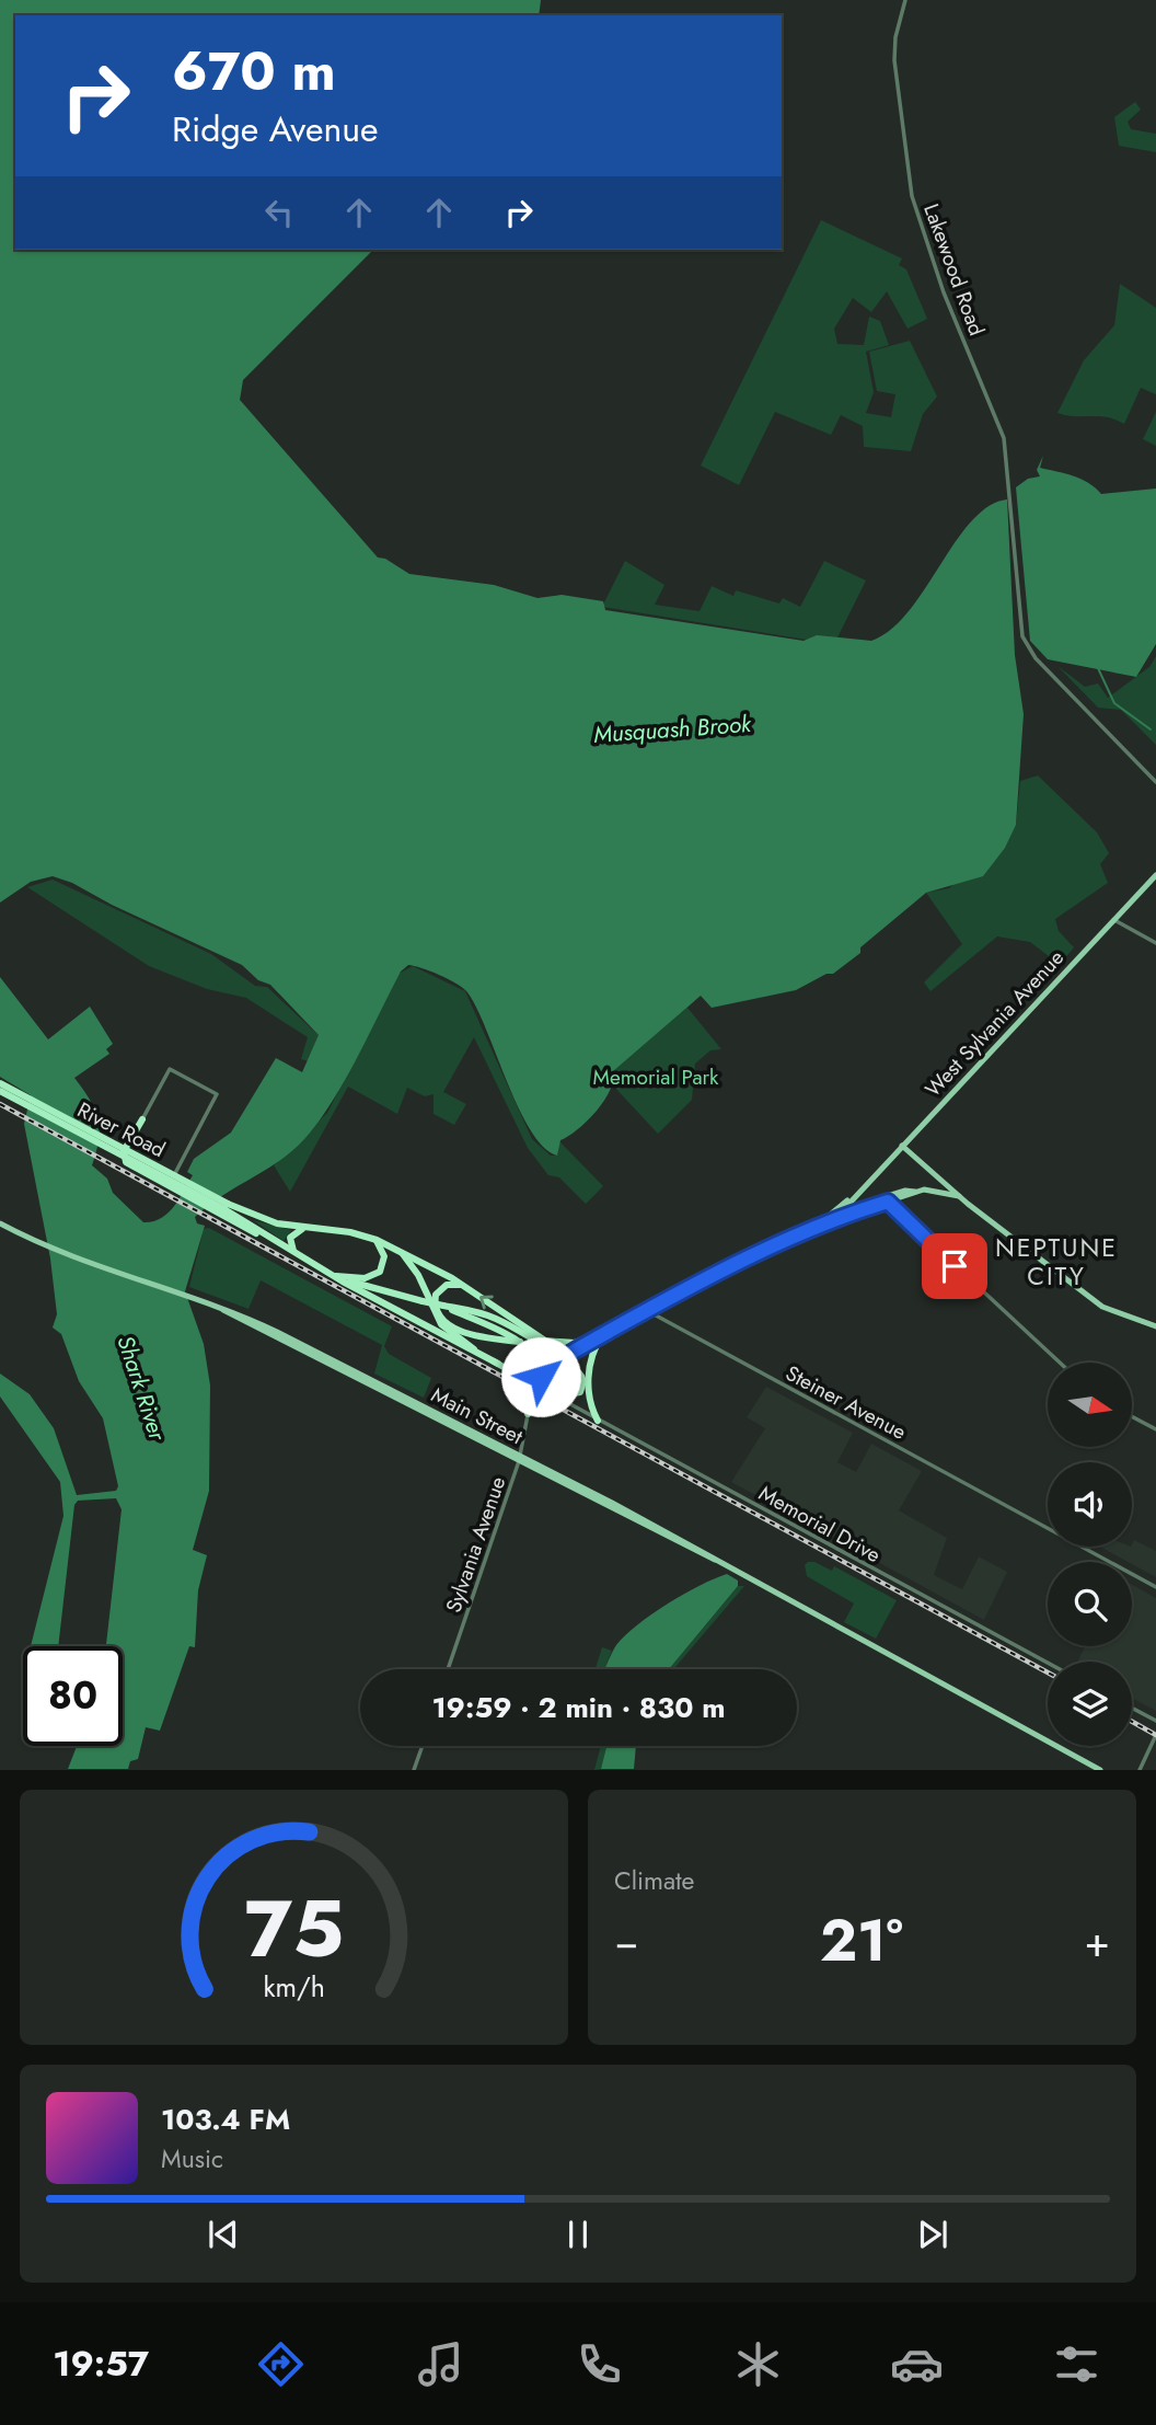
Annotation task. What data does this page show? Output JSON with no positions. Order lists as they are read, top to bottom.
{
  "streets": {
    "highway": ["River Road"],
    "main road": ["West Sylvania Avenue", "Main Street"],
    "street": [
      "Lakewood Road",
      "Steiner Avenue",
      "Memorial Drive",
      "Sylvania Avenue"
    ]
  },
  "crossings": [
    ["Main Street", "Sylvania Avenue"]
  ],
  "districts": ["NEPTUNE CITY"],
  "water": ["Musquash Brook", "Shark River"],
  "parks": ["Memorial Park"],
  "north": "right",
  "page": {
    "turn": ["670 m", "Ridge Avenue"],
    "limit": "80",
    "trip": "19:59 · 2 min · 830 m",
    "tile": "Climate",
    "heat": ["−", "21°", "+"],
    "song": ["103.4 FM", "Music"],
    "tabs": "19:57",
    "gauge": ["75", "km/h"]
  }
}
